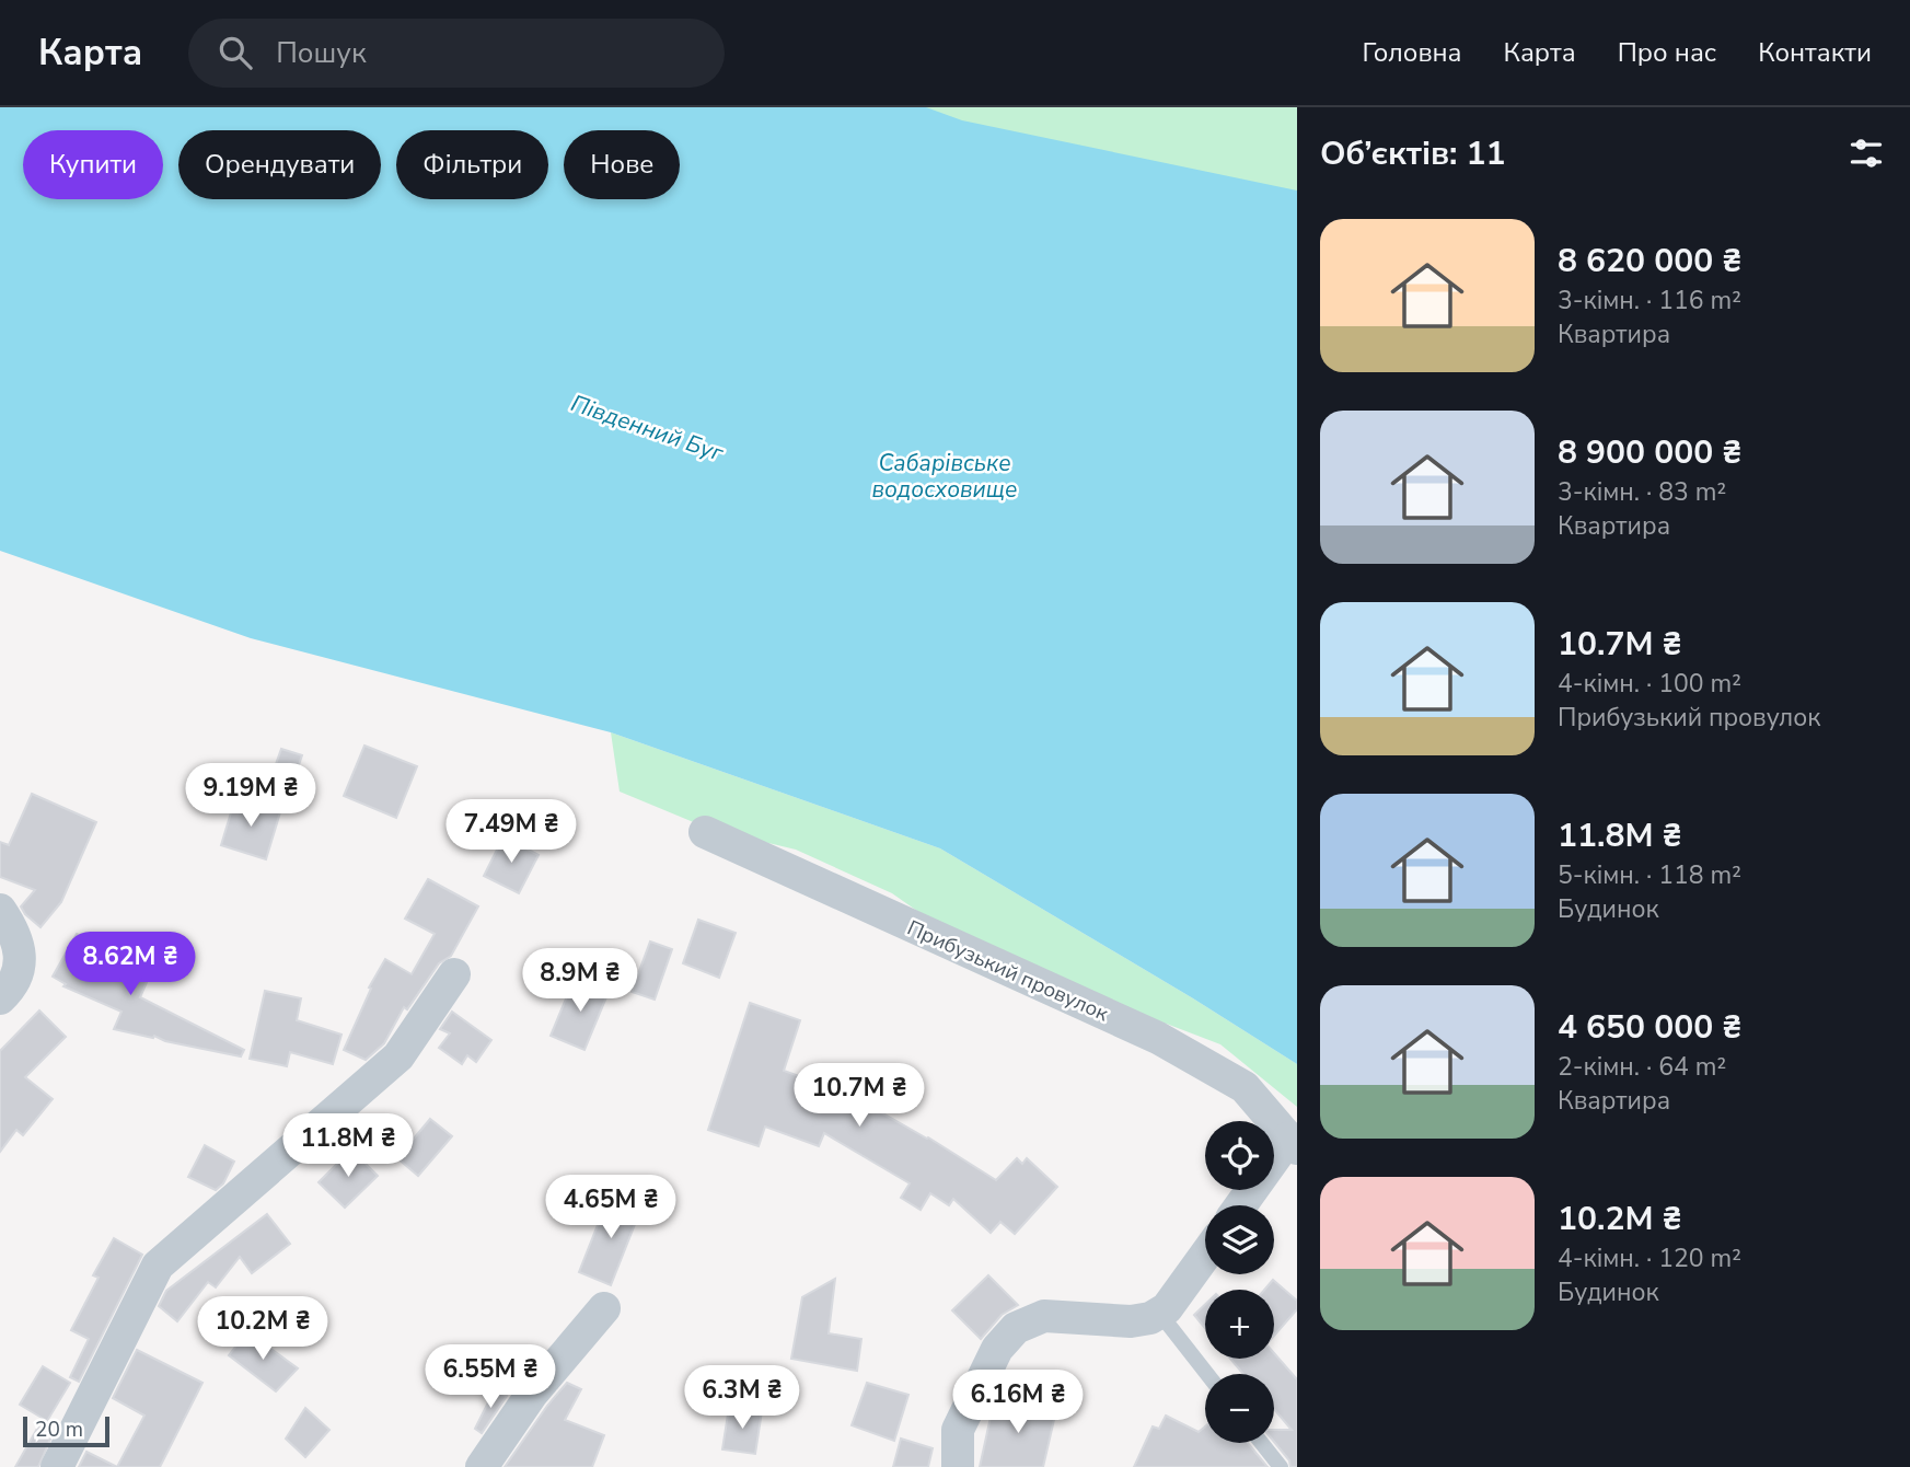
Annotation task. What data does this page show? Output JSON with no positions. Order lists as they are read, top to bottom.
{
  "streets": {
    "street": ["Прибузький провулок"]
  },
  "water": ["Південний Буг", "Сабарівське водосховище"],
  "scale_bar": "20 m",
  "page": {
    "header": "Карта",
    "search": "Пошук",
    "nav": [
      "Головна",
      "Карта",
      "Про нас",
      "Контакти"
    ],
    "heading": "Об’єктів: 11",
    "chip": [
      "Купити",
      "Орендувати",
      "Фільтри",
      "Нове"
    ],
    "list": [
      {
        "name": "8 620 000 ₴",
        "note": "3-кімн. · 116 m² · Квартира"
      },
      {
        "name": "8 900 000 ₴",
        "note": "3-кімн. · 83 m² · Квартира"
      },
      {
        "name": "10.7M ₴",
        "note": "4-кімн. · 100 m² · Прибузький провулок"
      },
      {
        "name": "11.8M ₴",
        "note": "5-кімн. · 118 m² · Будинок"
      },
      {
        "name": "4 650 000 ₴",
        "note": "2-кімн. · 64 m² · Квартира"
      },
      {
        "name": "10.2M ₴",
        "note": "4-кімн. · 120 m² · Будинок"
      }
    ],
    "price": [
      "9.19M ₴",
      "7.49M ₴",
      "8.62M ₴",
      "8.9M ₴",
      "10.7M ₴",
      "11.8M ₴",
      "4.65M ₴",
      "10.2M ₴",
      "6.55M ₴",
      "6.3M ₴",
      "6.16M ₴"
    ],
    "map_buttons": ["+", "−"],
    "scale": "20 m"
  }
}
